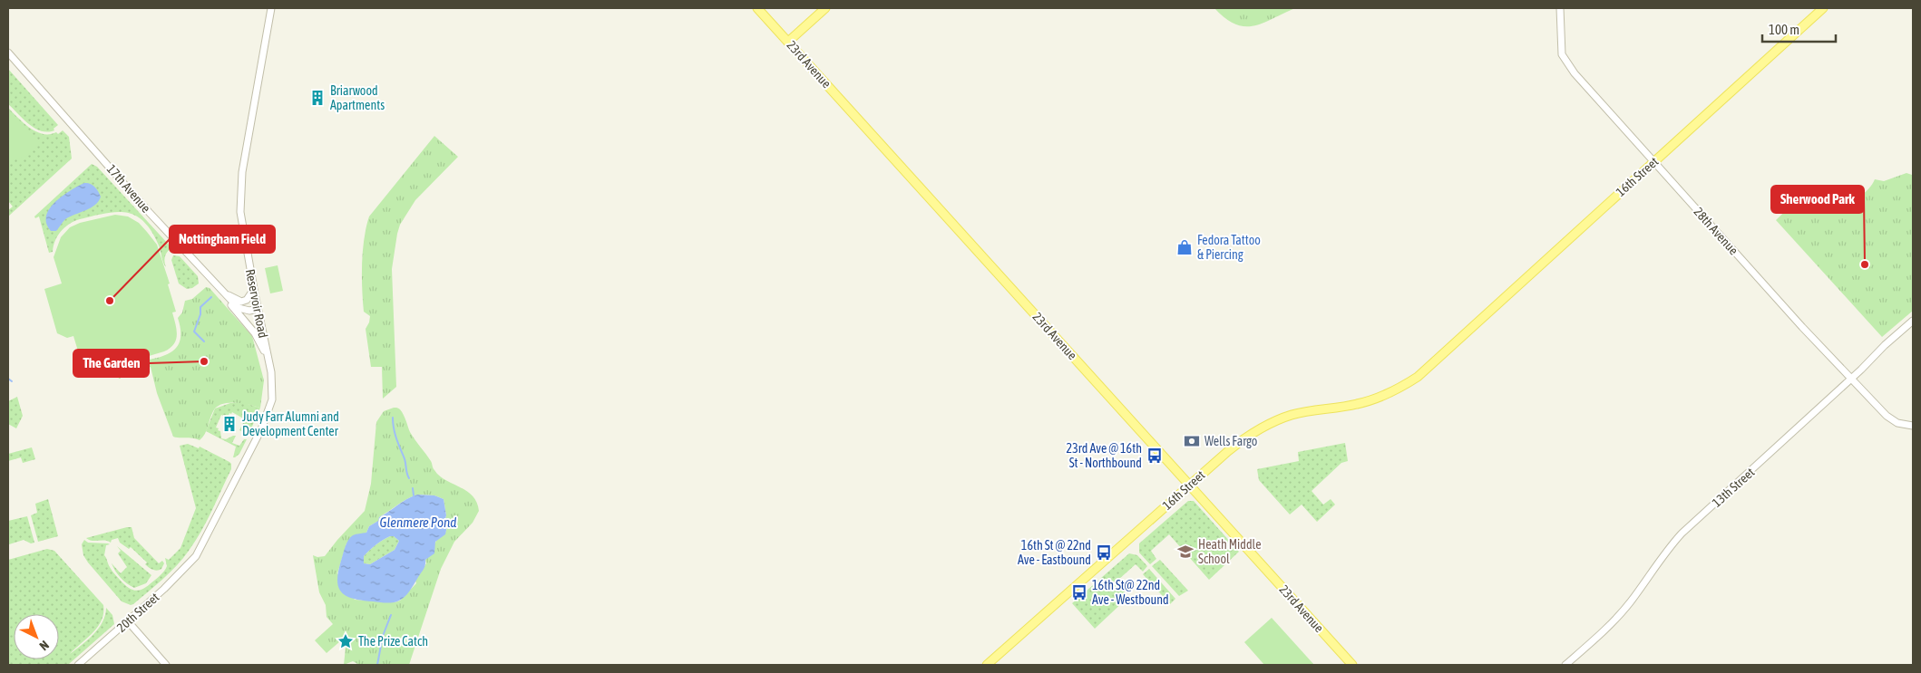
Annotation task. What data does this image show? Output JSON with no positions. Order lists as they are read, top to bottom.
{
  "streets": {
    "main road": ["23rd Avenue", "16th Street"],
    "street": [
      "17th Avenue",
      "28th Avenue",
      "Reservoir Road",
      "13th Street",
      "20th Street"
    ]
  },
  "crossings": [
    ["23rd Avenue", "16th Street"],
    ["16th Street", "28th Avenue"],
    ["17th Avenue", "Reservoir Road"],
    ["28th Avenue", "13th Street"],
    ["Reservoir Road", "20th Street"]
  ],
  "water": ["Glenmere Pond"],
  "places": {
    "building": ["Briarwood Apartments", "Judy Farr Alumni and Development Center"],
    "shop": ["Fedora Tattoo & Piercing"],
    "other": ["Sherwood Park", "Nottingham Field", "The Garden"],
    "bank": ["Wells Fargo"],
    "bus stop": ["23rd Ave @ 16th St - Northbound", "16th St @ 22nd Ave - Eastbound", "16th St@ 22nd Ave - Westbound"],
    "school or university": ["Heath Middle School"],
    "place": ["The Prize Catch"]
  },
  "scale_bar": "100 m",
  "north": "bottom right"
}
